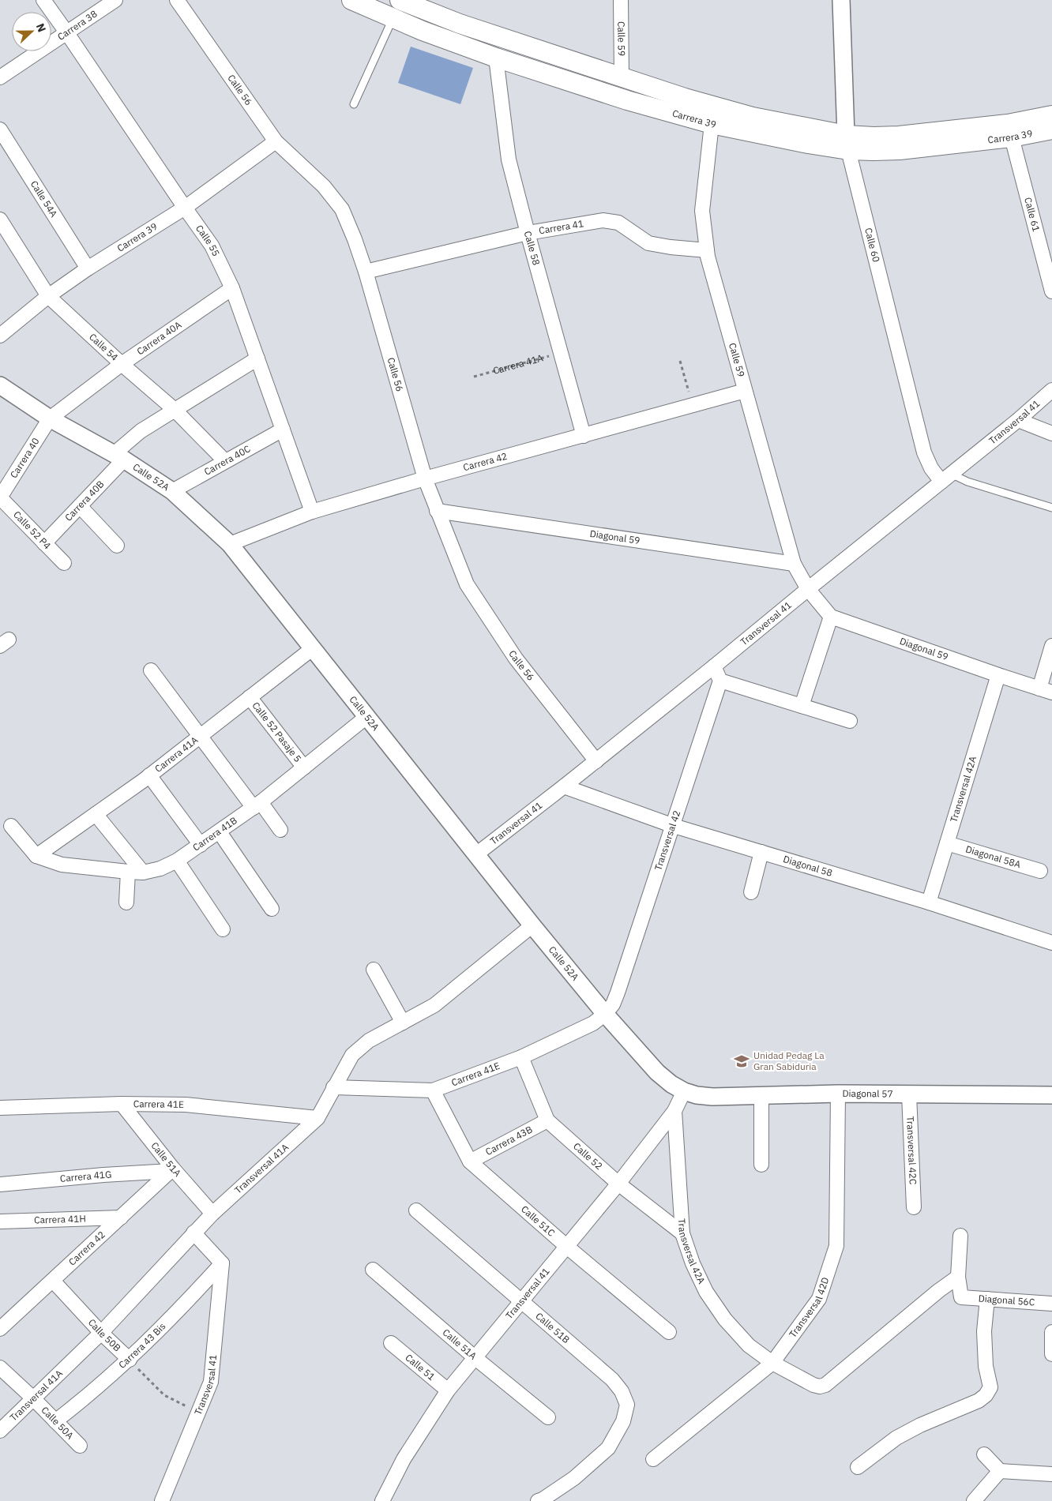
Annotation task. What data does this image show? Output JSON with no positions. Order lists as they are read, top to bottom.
{
  "streets": {
    "main road": ["Carrera 39"],
    "street": [
      "Carrera 38",
      "Calle 59",
      "Calle 56",
      "Calle 54A",
      "Calle 61",
      "Carrera 41",
      "Calle 55",
      "Calle 60",
      "Calle 58",
      "Carrera 40A",
      "Calle 54",
      "Carrera 41A",
      "Transversal 41",
      "Carrera 40",
      "Carrera 40C",
      "Carrera 42",
      "Calle 52A",
      "Carrera 40B",
      "Calle 52 P4",
      "Diagonal 59",
      "Calle 52 Pasaje 5",
      "Transversal 42A",
      "Carrera 41B",
      "Transversal 42",
      "Diagonal 58A",
      "Diagonal 58",
      "Carrera 41E",
      "Diagonal 57",
      "Carrera 43B",
      "Transversal 42C",
      "Calle 52",
      "Calle 51A",
      "Transversal 41A",
      "Carrera 41G",
      "Carrera 41H",
      "Calle 51C",
      "Diagonal 56C",
      "Transversal 42D",
      "Calle 51B",
      "Calle 50B",
      "Carrera 43 Bis",
      "Calle 51",
      "Calle 50A"
    ]
  },
  "crossings": [
    ["Carrera 38", "Calle 55"],
    ["Calle 59", "Carrera 39"],
    ["Calle 59", "Carrera 41"],
    ["Calle 59", "Transversal 41"],
    ["Calle 59", "Carrera 42"],
    ["Calle 59", "Diagonal 59"],
    ["Calle 56", "Carrera 39"],
    ["Calle 56", "Carrera 41"],
    ["Calle 56", "Transversal 41"],
    ["Calle 56", "Carrera 42"],
    ["Calle 56", "Diagonal 59"],
    ["Carrera 39", "Calle 54A"],
    ["Carrera 39", "Calle 61"],
    ["Carrera 39", "Calle 55"],
    ["Carrera 39", "Calle 60"],
    ["Carrera 39", "Calle 58"],
    ["Carrera 39", "Calle 54"],
    ["Carrera 41", "Calle 58"],
    ["Calle 55", "Carrera 40A"],
    ["Calle 55", "Carrera 40C"],
    ["Calle 55", "Carrera 42"],
    ["Calle 60", "Transversal 41"],
    ["Calle 58", "Carrera 41A"],
    ["Calle 58", "Carrera 42"],
    ["Carrera 40A", "Calle 54"],
    ["Carrera 40A", "Carrera 40"],
    ["Carrera 40A", "Calle 52A"],
    ["Calle 54", "Carrera 40C"],
    ["Calle 54", "Carrera 40B"],
    ["Carrera 41A", "Calle 52A"],
    ["Carrera 41A", "Calle 52 Pasaje 5"],
    ["Carrera 41A", "Carrera 41B"],
    ["Transversal 41", "Calle 52A"],
    ["Transversal 41", "Transversal 42A"],
    ["Transversal 41", "Diagonal 58"],
    ["Transversal 41", "Diagonal 57"],
    ["Transversal 41", "Calle 52"],
    ["Transversal 41", "Calle 51A"],
    ["Transversal 41", "Calle 51C"],
    ["Transversal 41", "Calle 51B"],
    ["Transversal 41", "Calle 50B"],
    ["Transversal 41", "Carrera 43 Bis"],
    ["Transversal 41", "Calle 51"],
    ["Carrera 40", "Calle 52A"],
    ["Carrera 40", "Calle 52 P4"],
    ["Carrera 40C", "Calle 52A"],
    ["Carrera 42", "Calle 52A"],
    ["Carrera 42", "Calle 51A"],
    ["Carrera 42", "Carrera 41G"],
    ["Carrera 42", "Carrera 41H"],
    ["Carrera 42", "Calle 50B"],
    ["Calle 52A", "Carrera 40B"],
    ["Calle 52A", "Carrera 41B"],
    ["Calle 52A", "Transversal 42"],
    ["Calle 52A", "Carrera 41E"],
    ["Calle 52A", "Diagonal 57"],
    ["Calle 52A", "Transversal 41A"],
    ["Carrera 40B", "Calle 52 P4"],
    ["Diagonal 59", "Transversal 42A"],
    ["Calle 52 Pasaje 5", "Carrera 41B"],
    ["Transversal 42A", "Diagonal 58A"],
    ["Transversal 42A", "Diagonal 58"],
    ["Transversal 42A", "Calle 52"],
    ["Transversal 42A", "Diagonal 56C"],
    ["Transversal 42A", "Transversal 42D"],
    ["Transversal 42", "Diagonal 58"],
    ["Transversal 42", "Carrera 41E"],
    ["Carrera 41E", "Calle 52"],
    ["Carrera 41E", "Calle 51A"],
    ["Carrera 41E", "Transversal 41A"],
    ["Carrera 41E", "Calle 51C"],
    ["Diagonal 57", "Transversal 42C"],
    ["Diagonal 57", "Transversal 42D"],
    ["Carrera 43B", "Calle 52"],
    ["Carrera 43B", "Calle 51C"],
    ["Calle 51A", "Transversal 41A"],
    ["Calle 51A", "Carrera 41G"],
    ["Transversal 41A", "Calle 50B"],
    ["Transversal 41A", "Calle 50A"],
    ["Calle 50B", "Carrera 43 Bis"],
    ["Carrera 43 Bis", "Calle 50A"]
  ],
  "places": {
    "school or university": ["Unidad Pedag La Gran Sabiduria"]
  },
  "north": "right"
}
